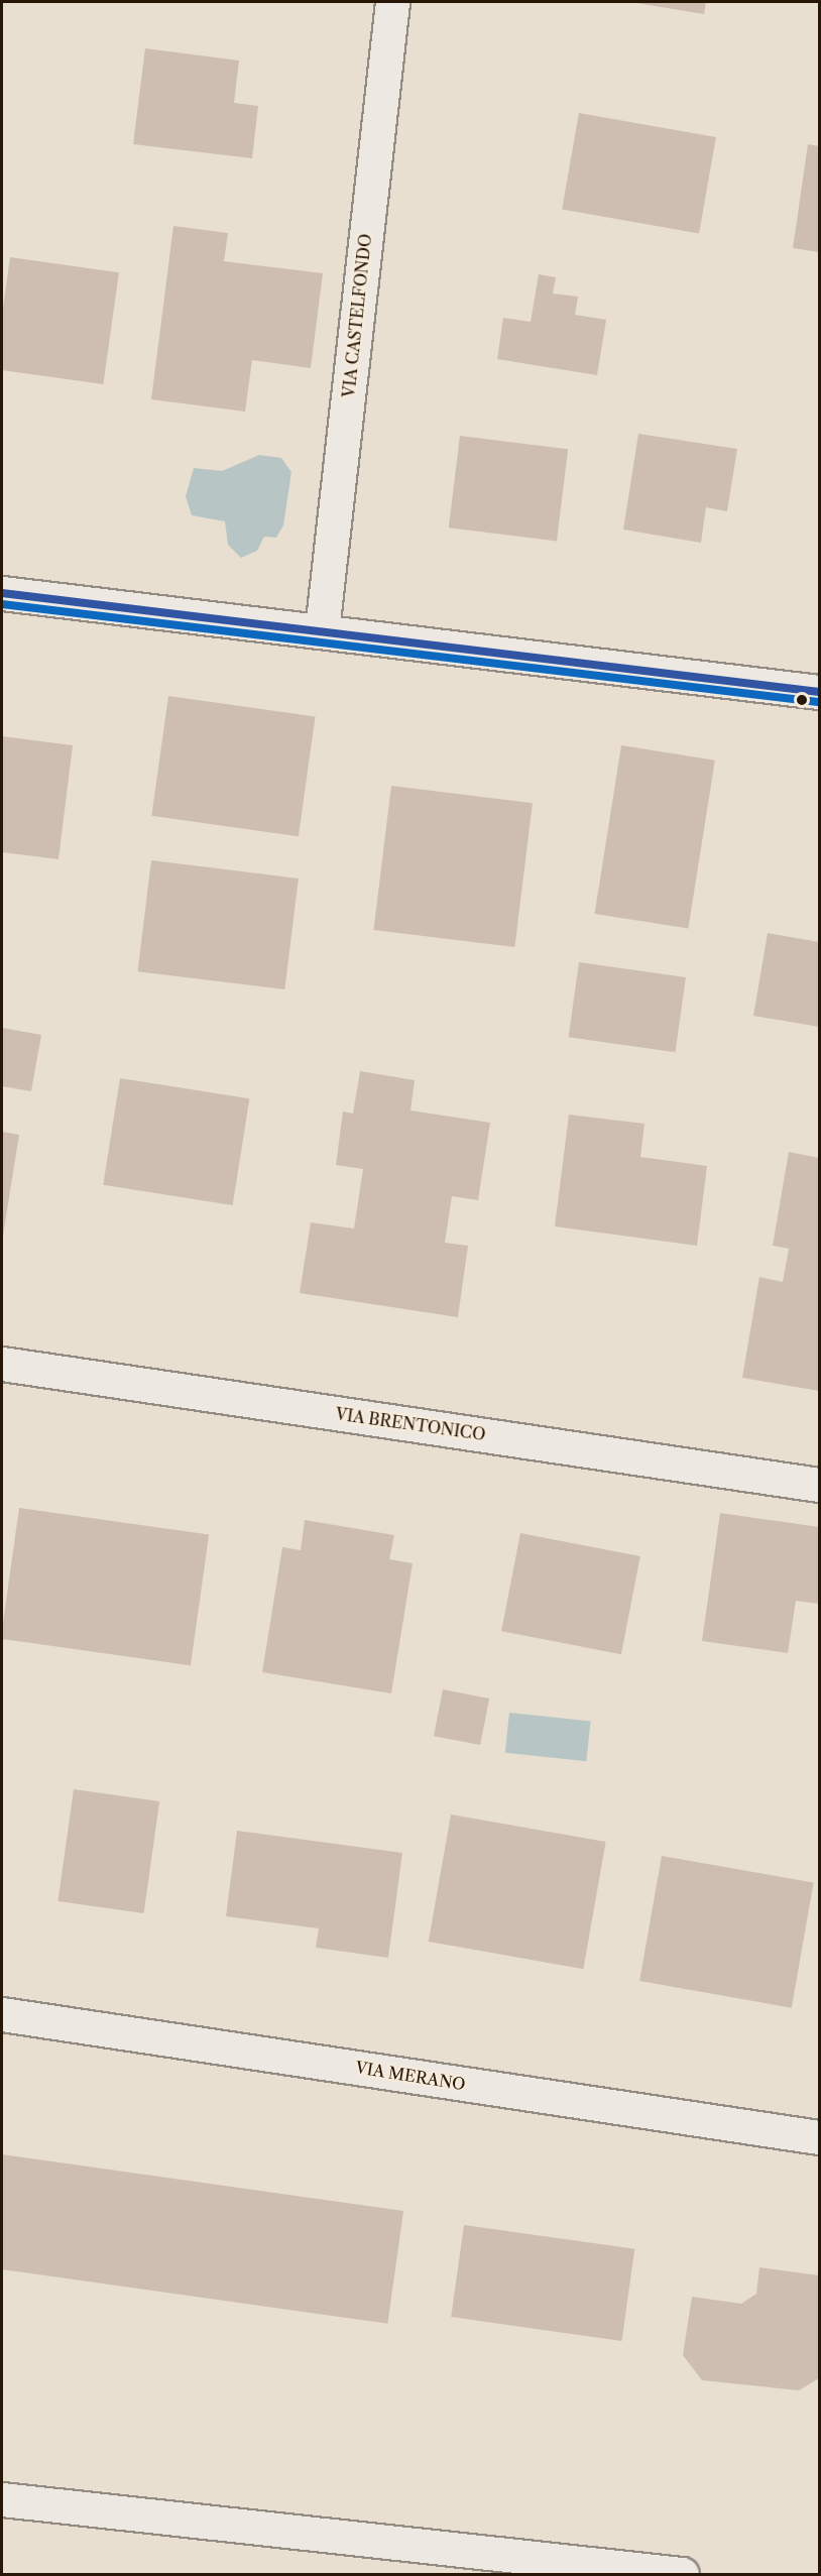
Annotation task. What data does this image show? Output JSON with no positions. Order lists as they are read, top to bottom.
{
  "streets": {
    "street": ["VIA CASTELFONDO", "VIA BRENTONICO", "VIA MERANO"]
  }
}
